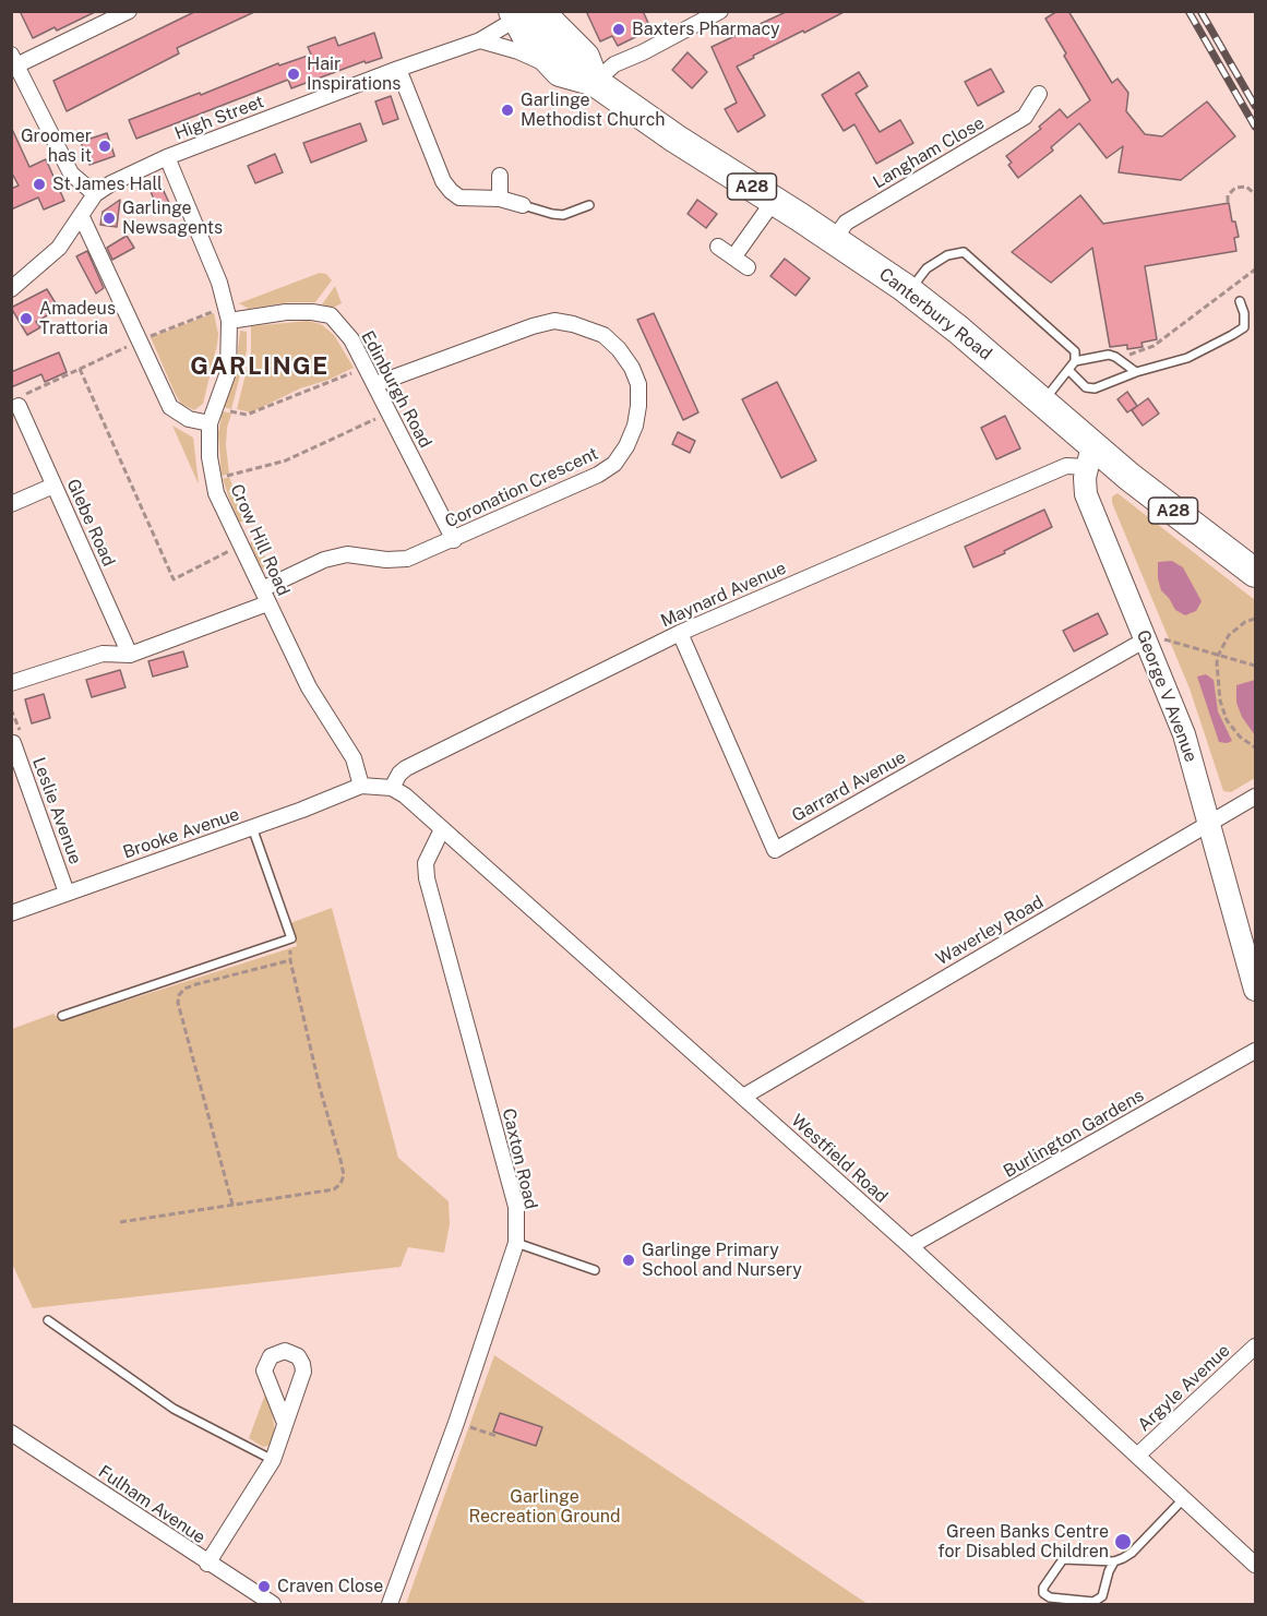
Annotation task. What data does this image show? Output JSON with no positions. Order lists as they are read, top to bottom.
{
  "streets": {
    "highway": ["A28", "Canterbury Road"],
    "main road": ["George V Avenue"],
    "street": [
      "High Street",
      "Langham Close",
      "Edinburgh Road",
      "Coronation Crescent",
      "Glebe Road",
      "Crow Hill Road",
      "Maynard Avenue",
      "Garrard Avenue",
      "Leslie Avenue",
      "Brooke Avenue",
      "Waverley Road",
      "Burlington Gardens",
      "Caxton Road",
      "Westfield Road",
      "Argyle Avenue",
      "Fulham Avenue"
    ]
  },
  "crossings": [
    ["High Street", "Canterbury Road"],
    ["High Street", "Crow Hill Road"],
    ["Langham Close", "Canterbury Road"],
    ["Canterbury Road", "Maynard Avenue"],
    ["Canterbury Road", "George V Avenue"],
    ["Edinburgh Road", "Coronation Crescent"],
    ["Edinburgh Road", "Crow Hill Road"],
    ["Coronation Crescent", "Glebe Road"],
    ["Coronation Crescent", "Crow Hill Road"],
    ["Crow Hill Road", "Brooke Avenue"],
    ["Maynard Avenue", "George V Avenue"],
    ["Maynard Avenue", "Garrard Avenue"],
    ["Maynard Avenue", "Westfield Road"],
    ["George V Avenue", "Garrard Avenue"],
    ["George V Avenue", "Waverley Road"],
    ["Leslie Avenue", "Brooke Avenue"],
    ["Waverley Road", "Westfield Road"],
    ["Burlington Gardens", "Westfield Road"],
    ["Caxton Road", "Westfield Road"],
    ["Westfield Road", "Argyle Avenue"]
  ],
  "districts": ["GARLINGE"],
  "parks": ["Garlinge Recreation Ground"],
  "places": [
    "Baxters Pharmacy",
    "Hair Inspirations",
    "Garlinge Methodist Church",
    "Groomer has it",
    "St James Hall",
    "Garlinge Newsagents",
    "Amadeus Trattoria",
    "Garlinge Primary School and Nursery",
    "Green Banks Centre for Disabled Children",
    "Craven Close"
  ]
}
